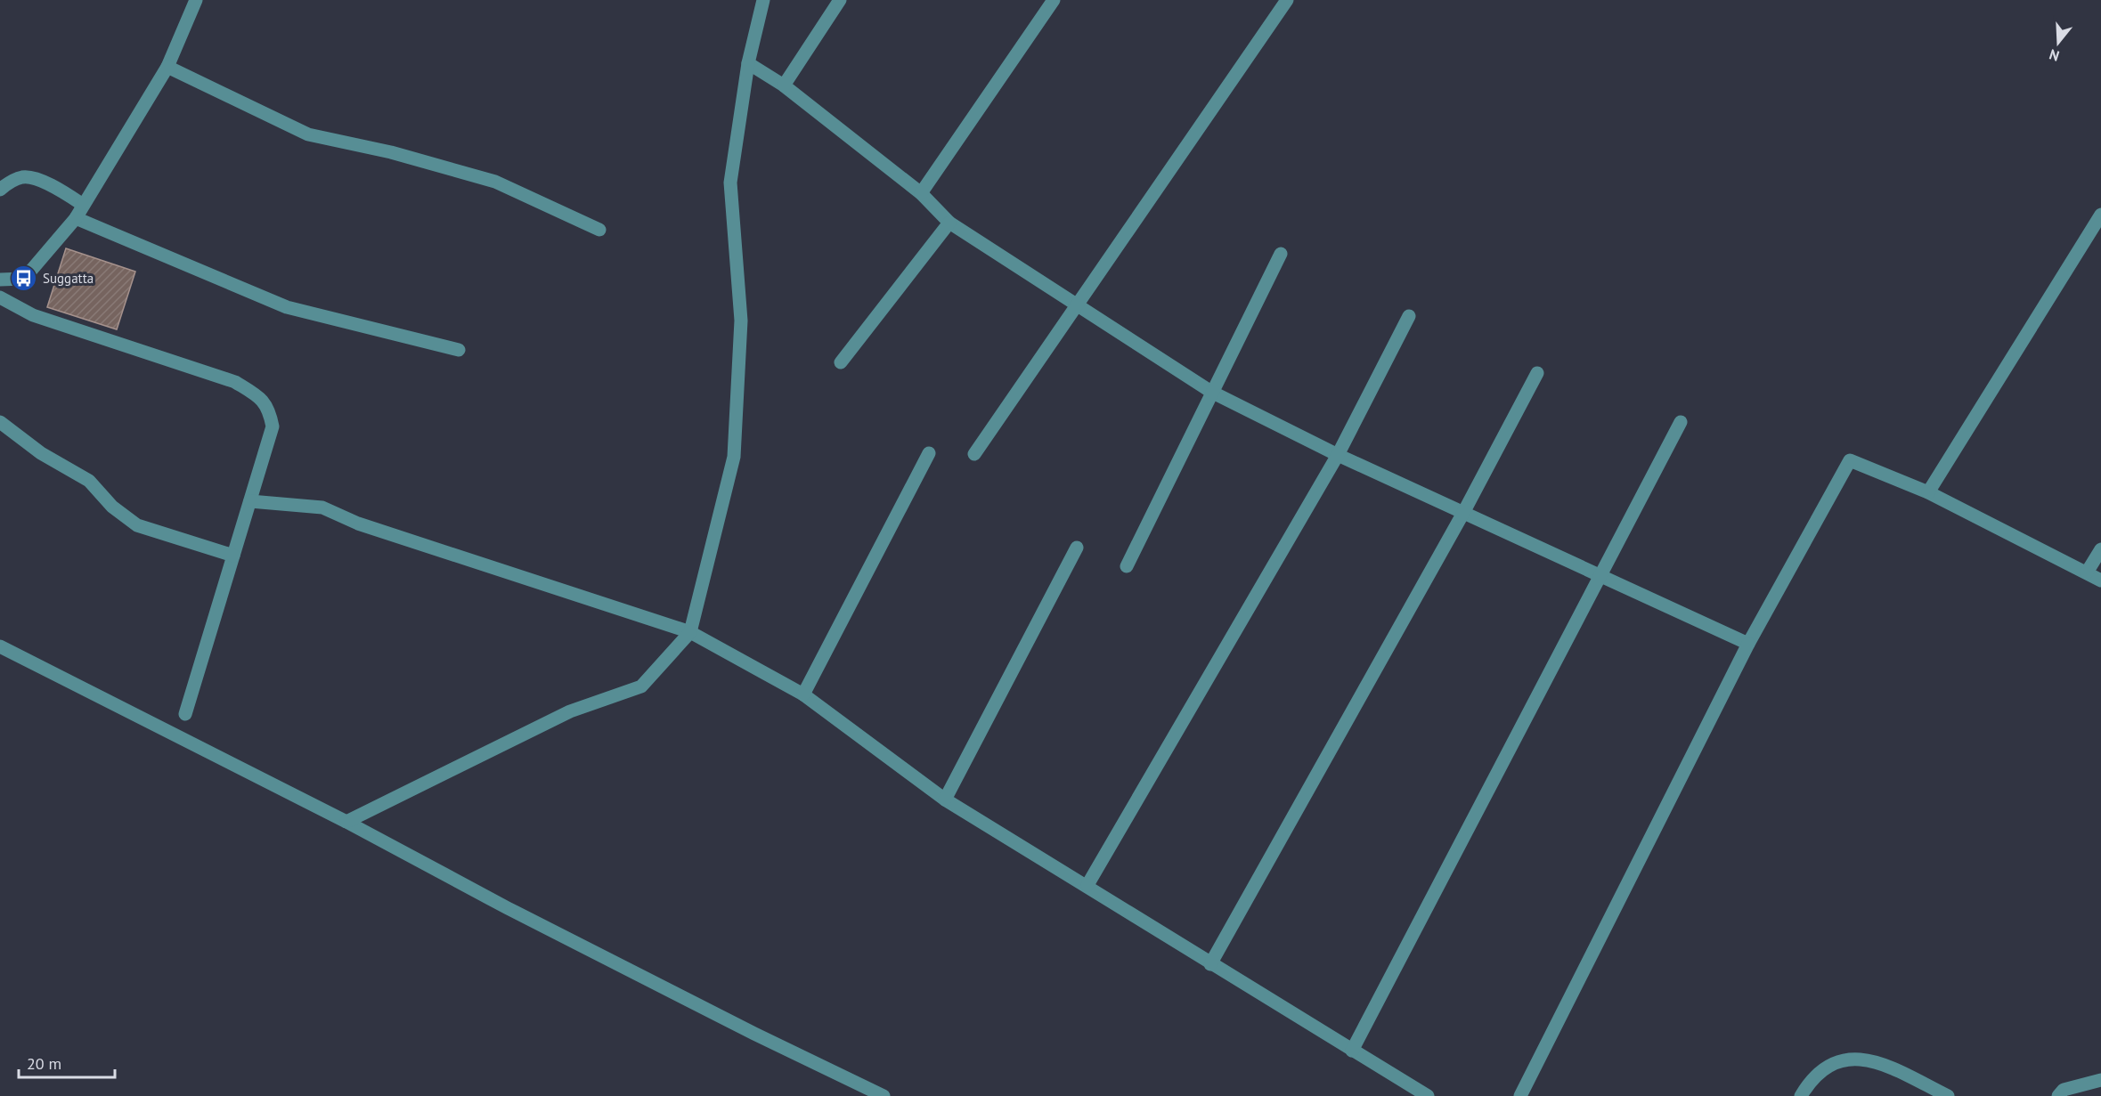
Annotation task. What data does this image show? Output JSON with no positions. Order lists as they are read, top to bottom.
{
  "places": {
    "bus stop": ["Suggatta"]
  },
  "scale_bar": "20 m",
  "north": "bottom"
}
